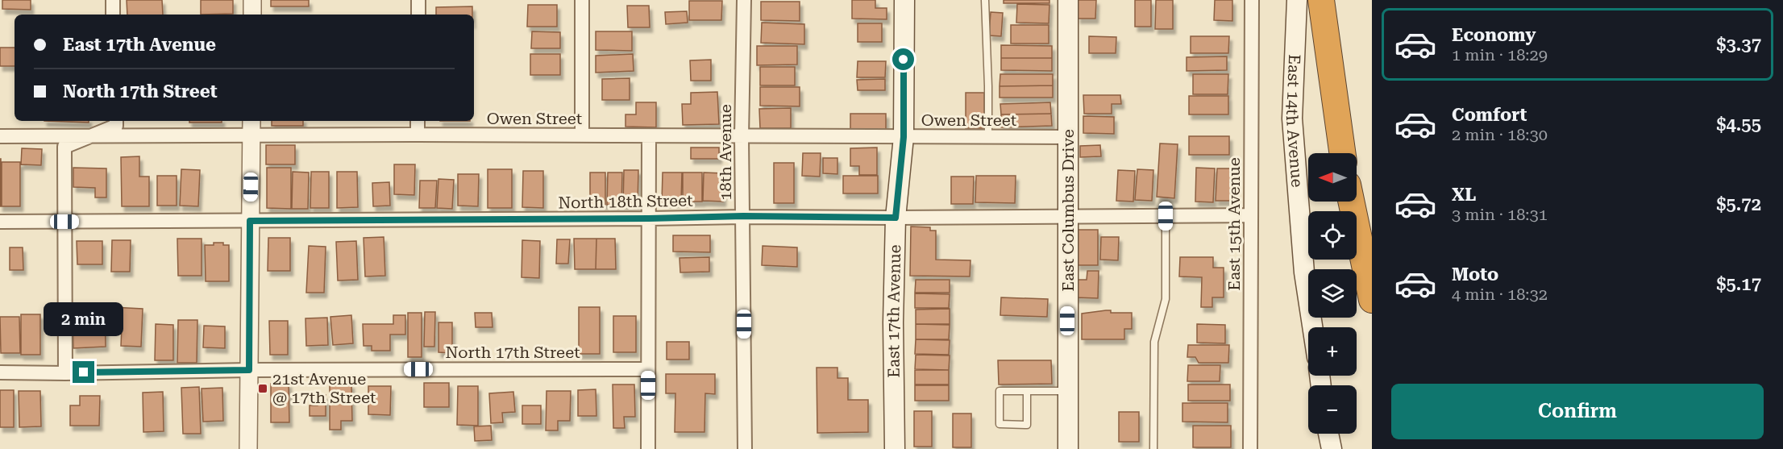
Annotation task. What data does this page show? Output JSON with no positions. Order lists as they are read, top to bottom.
{
  "streets": {
    "main road": ["East 14th Avenue", "East Columbus Drive", "East 17th Avenue"],
    "street": [
      "Owen Street",
      "18th Avenue",
      "North 18th Street",
      "East 15th Avenue",
      "North 17th Street"
    ]
  },
  "crossings": [
    ["Owen Street", "18th Avenue"],
    ["Owen Street", "East Columbus Drive"],
    ["Owen Street", "East 17th Avenue"],
    ["18th Avenue", "North 18th Street"],
    ["North 18th Street", "East Columbus Drive"],
    ["North 18th Street", "East 15th Avenue"],
    ["North 18th Street", "East 17th Avenue"]
  ],
  "places": {
    "transit": ["21st Avenue @ 17th Street"]
  },
  "north": "left",
  "page": {
    "list": [
      {
        "name": "Economy",
        "note": "1 min · 18:29",
        "value": "$3.37"
      },
      {
        "name": "Comfort",
        "note": "2 min · 18:30",
        "value": "$4.55"
      },
      {
        "name": "XL",
        "note": "3 min · 18:31",
        "value": "$5.72"
      },
      {
        "name": "Moto",
        "note": "4 min · 18:32",
        "value": "$5.17"
      }
    ],
    "banner": ["East 17th Avenue", "North 17th Street"],
    "map_buttons": ["+", "−"],
    "bubble": "2 min",
    "buttons": "Confirm"
  }
}
